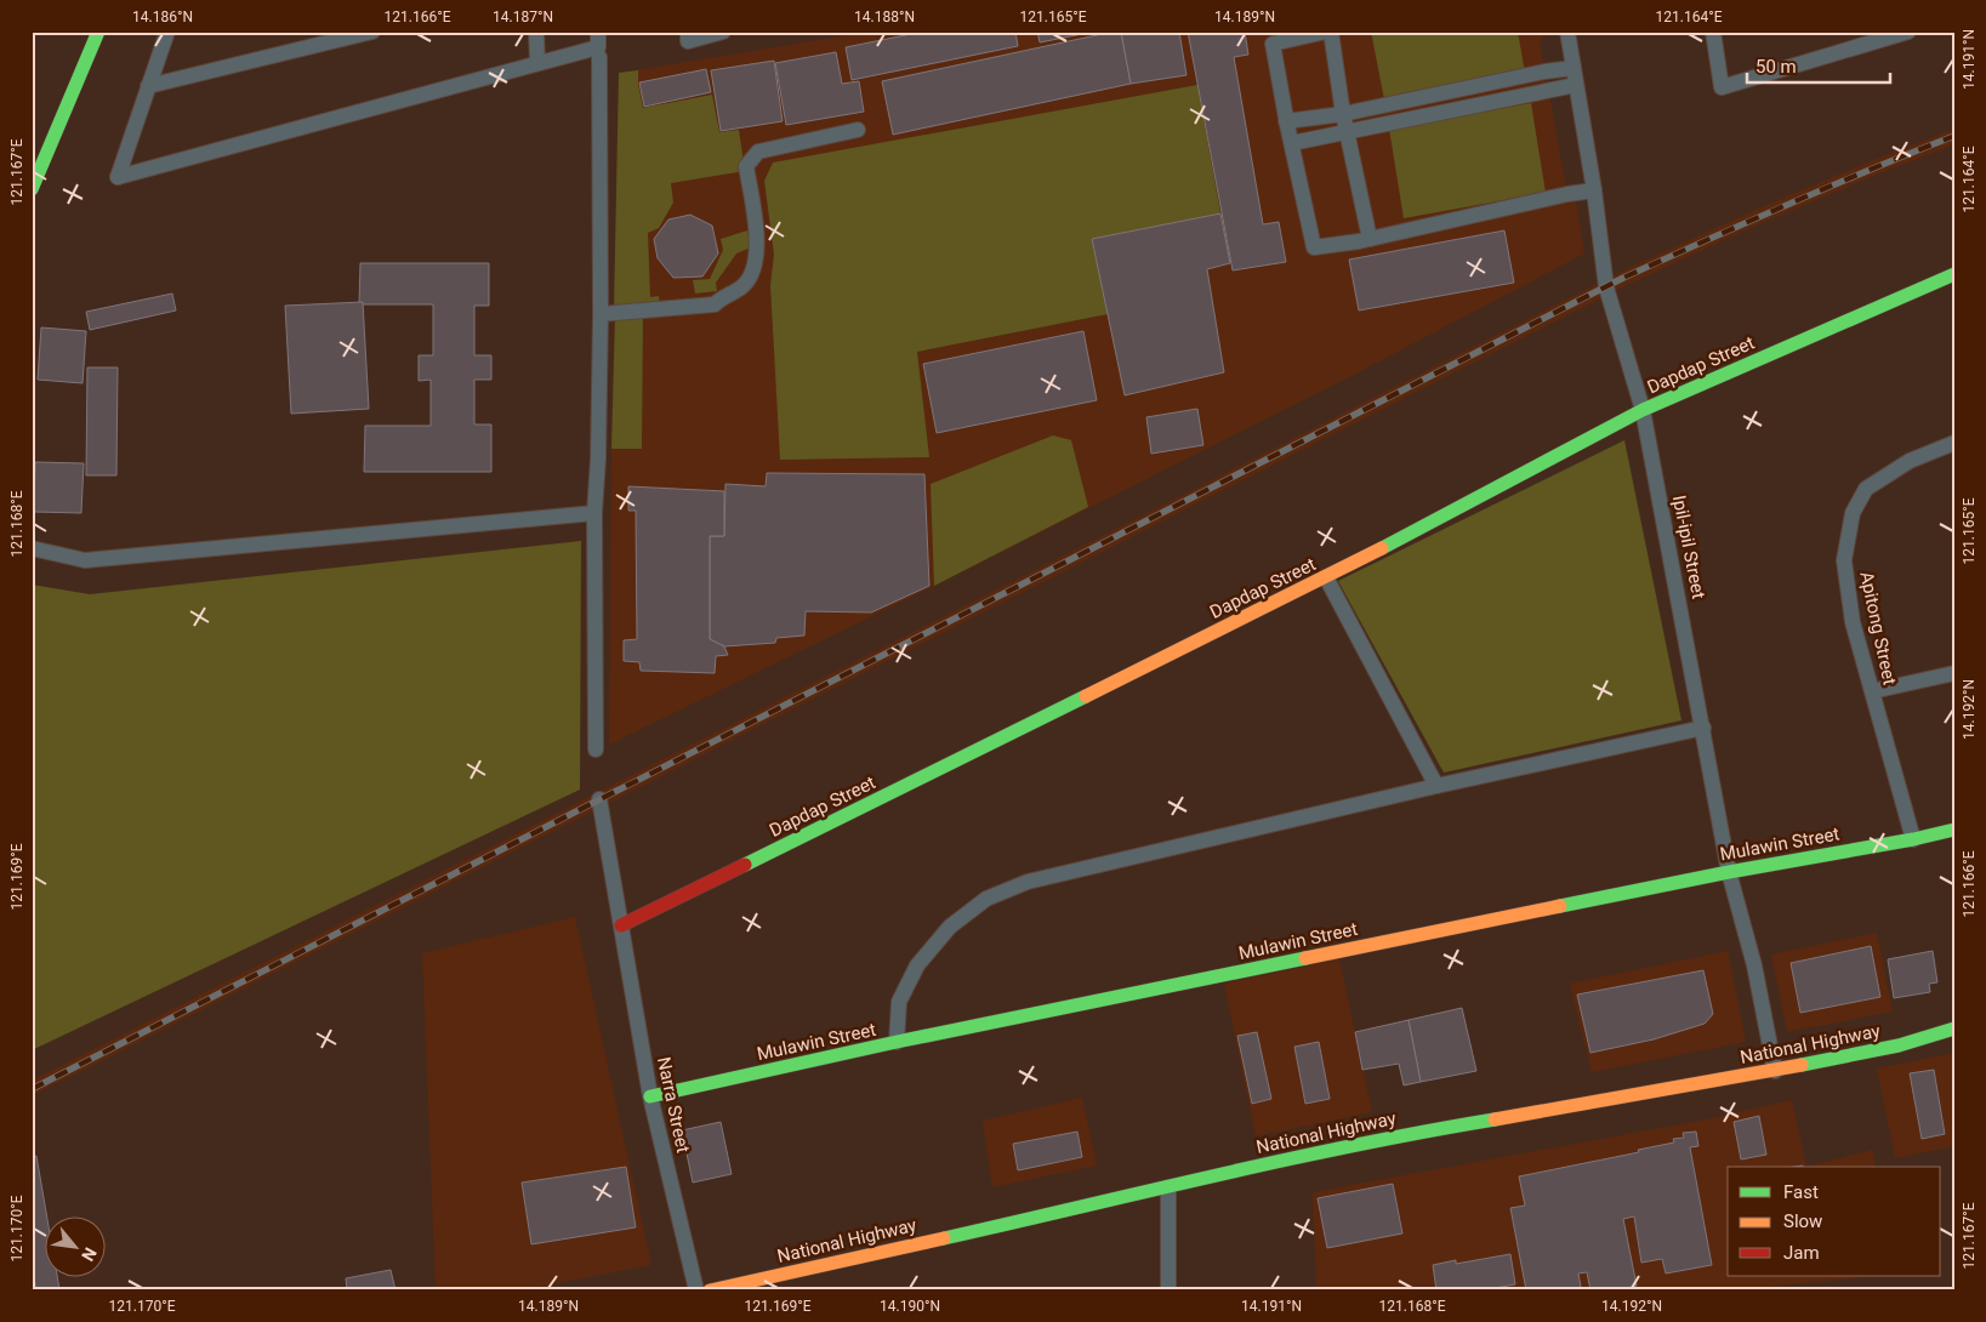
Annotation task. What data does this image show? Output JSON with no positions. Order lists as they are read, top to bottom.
{
  "streets": {
    "street": [
      "Dapdap Street",
      "Ipil-ipil Street",
      "Apitong Street",
      "Mulawin Street",
      "National Highway",
      "Narra Street"
    ]
  },
  "crossings": [
    ["Dapdap Street", "Ipil-ipil Street"],
    ["Dapdap Street", "Narra Street"],
    ["Ipil-ipil Street", "Mulawin Street"],
    ["Ipil-ipil Street", "National Highway"],
    ["Apitong Street", "Mulawin Street"],
    ["Mulawin Street", "Narra Street"]
  ],
  "legend": ["Fast", "Slow", "Jam"],
  "scale_bar": "50 m",
  "north": "bottom right",
  "coordinates": [
    "14.186°N",
    "121.166°E",
    "14.187°N",
    "14.188°N",
    "121.165°E",
    "14.189°N",
    "121.164°E",
    "14.191°N",
    "121.167°E",
    "121.168°E",
    "14.192°N",
    "121.169°E",
    "121.170°E",
    "14.190°N"
  ]
}
